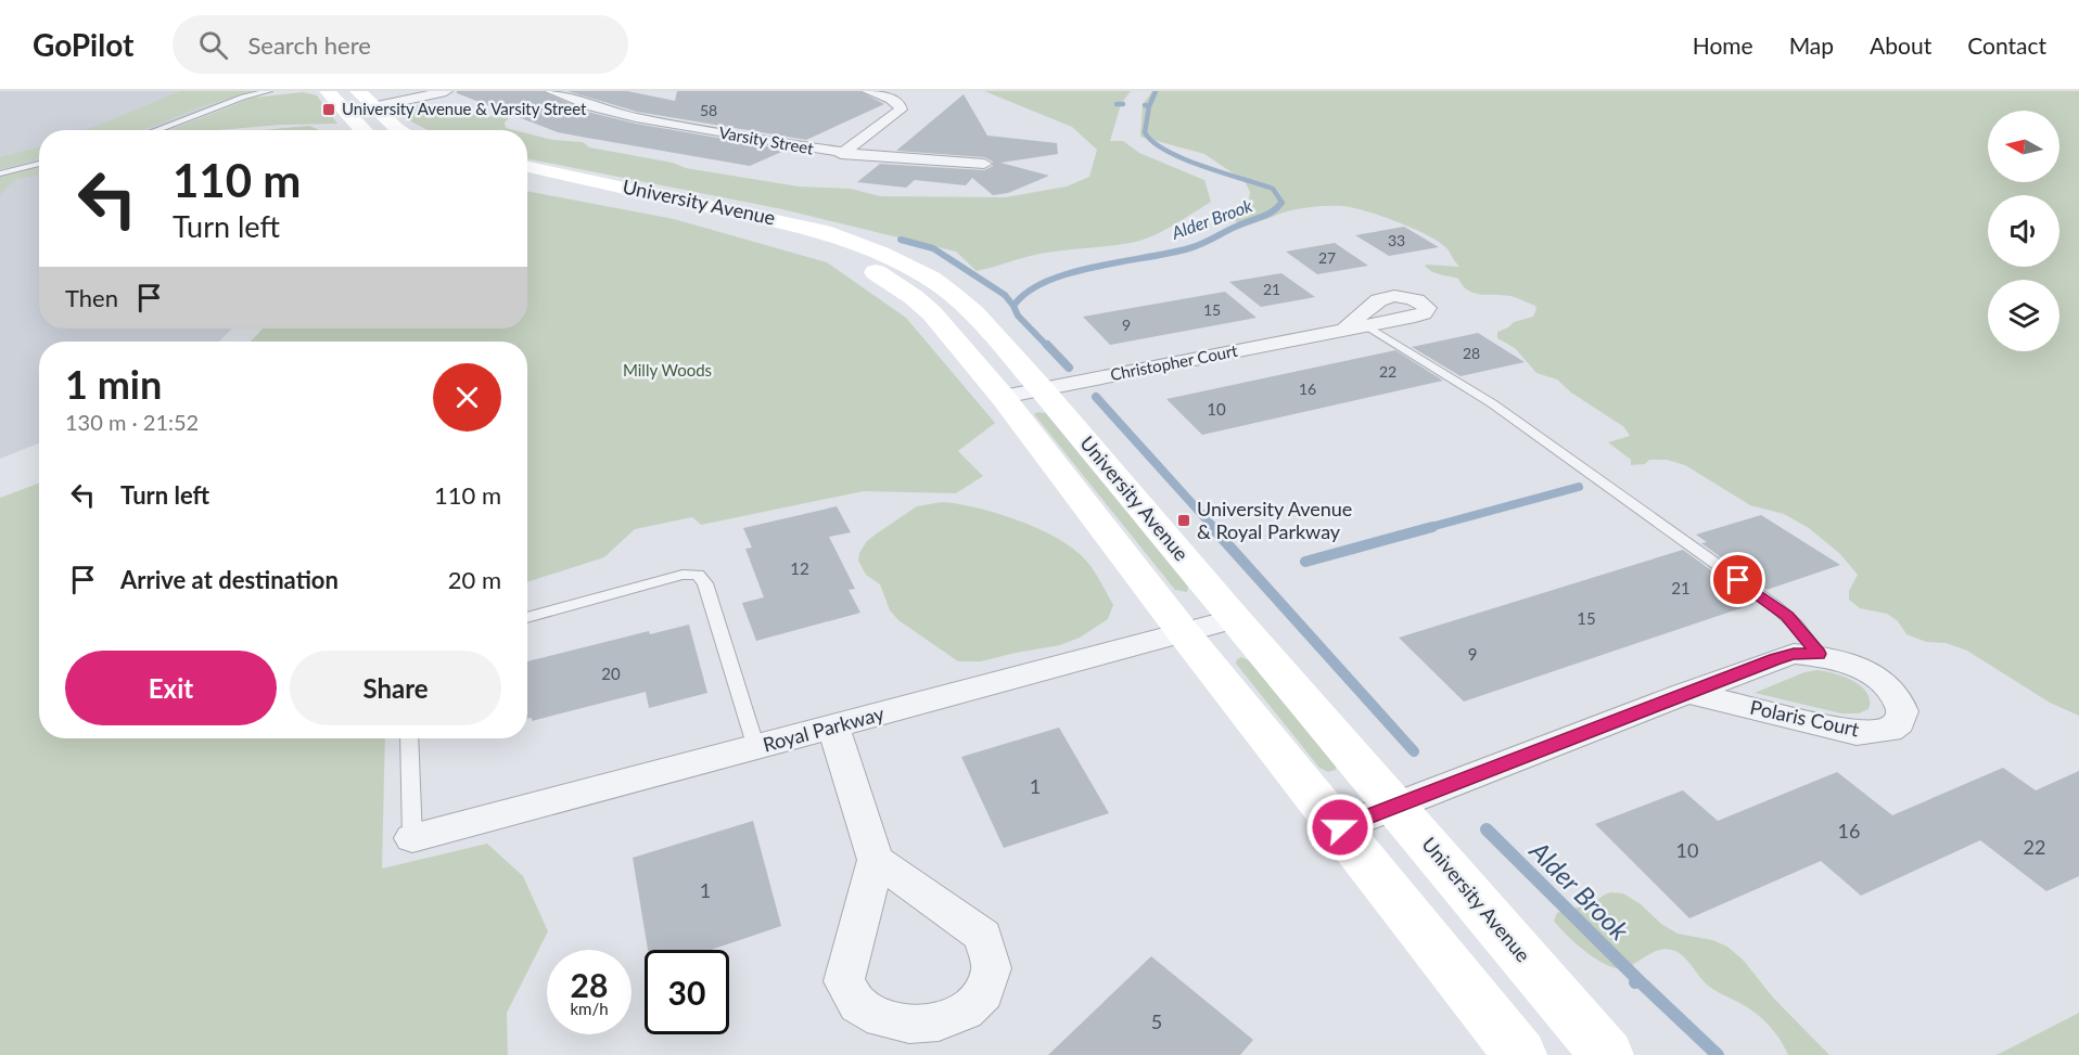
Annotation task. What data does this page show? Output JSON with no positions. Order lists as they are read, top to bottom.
{
  "streets": {
    "main road": ["University Avenue"],
    "street": [
      "Varsity Street",
      "Christopher Court",
      "Polaris Court",
      "Royal Parkway"
    ]
  },
  "crossings": [
    ["University Avenue", "Christopher Court"],
    ["University Avenue", "Polaris Court"],
    ["University Avenue", "Royal Parkway"]
  ],
  "water": ["Alder Brook"],
  "parks": ["Milly Woods"],
  "places": {
    "transit": ["University Avenue & Varsity Street", "University Avenue & Royal Parkway"]
  },
  "house_numbers": [
    "58",
    "33",
    "27",
    "21",
    "15",
    "9",
    "28",
    "22",
    "16",
    "10",
    "12",
    "21",
    "15",
    "9",
    "20",
    "1",
    "16",
    "22",
    "10",
    "1",
    "5"
  ],
  "north": "left",
  "page": {
    "header": "GoPilot",
    "search": "Search here",
    "nav": [
      "Home",
      "Map",
      "About",
      "Contact"
    ],
    "turn": ["110 m", "Turn left"],
    "then": "Then",
    "heading": ["1 min", "130 m · 21:52"],
    "list": [
      {
        "name": "Turn left",
        "value": "110 m"
      },
      {
        "name": "Arrive at destination",
        "value": "20 m"
      }
    ],
    "buttons": ["Exit", "Share"],
    "speed": "28 km/h",
    "limit": "30"
  }
}
